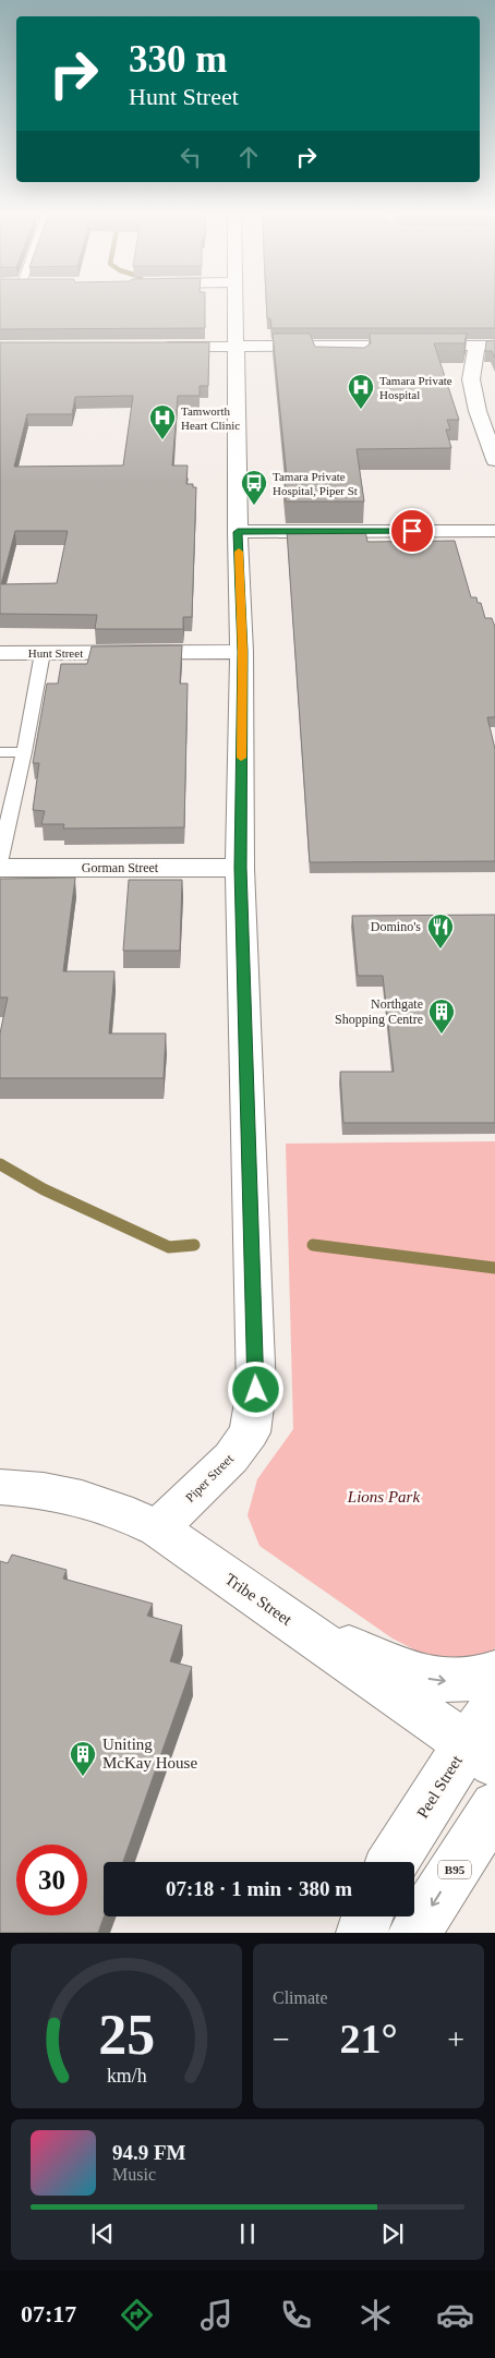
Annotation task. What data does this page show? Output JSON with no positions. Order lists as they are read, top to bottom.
{
  "streets": {
    "street": [
      "Hunt Street",
      "Gorman Street",
      "Piper Street",
      "Tribe Street",
      "Peel Street",
      "B95"
    ]
  },
  "crossings": [
    ["Hunt Street", "Piper Street"],
    ["Gorman Street", "Piper Street"],
    ["Piper Street", "Tribe Street"],
    ["Tribe Street", "Peel Street"]
  ],
  "parks": ["Lions Park"],
  "places": {
    "hospital": ["Tamara Private Hospital", "Tamworth Heart Clinic"],
    "bus stop": ["Tamara Private Hospital, Piper St"],
    "restaurant": ["Domino's"],
    "building": ["Northgate Shopping Centre", "Uniting McKay House"]
  },
  "page": {
    "turn": ["330 m", "Hunt Street"],
    "limit": "30",
    "trip": "07:18 · 1 min · 380 m",
    "tile": "Climate",
    "heat": ["−", "21°", "+"],
    "song": ["94.9 FM", "Music"],
    "tabs": "07:17",
    "gauge": ["25", "km/h"]
  }
}
